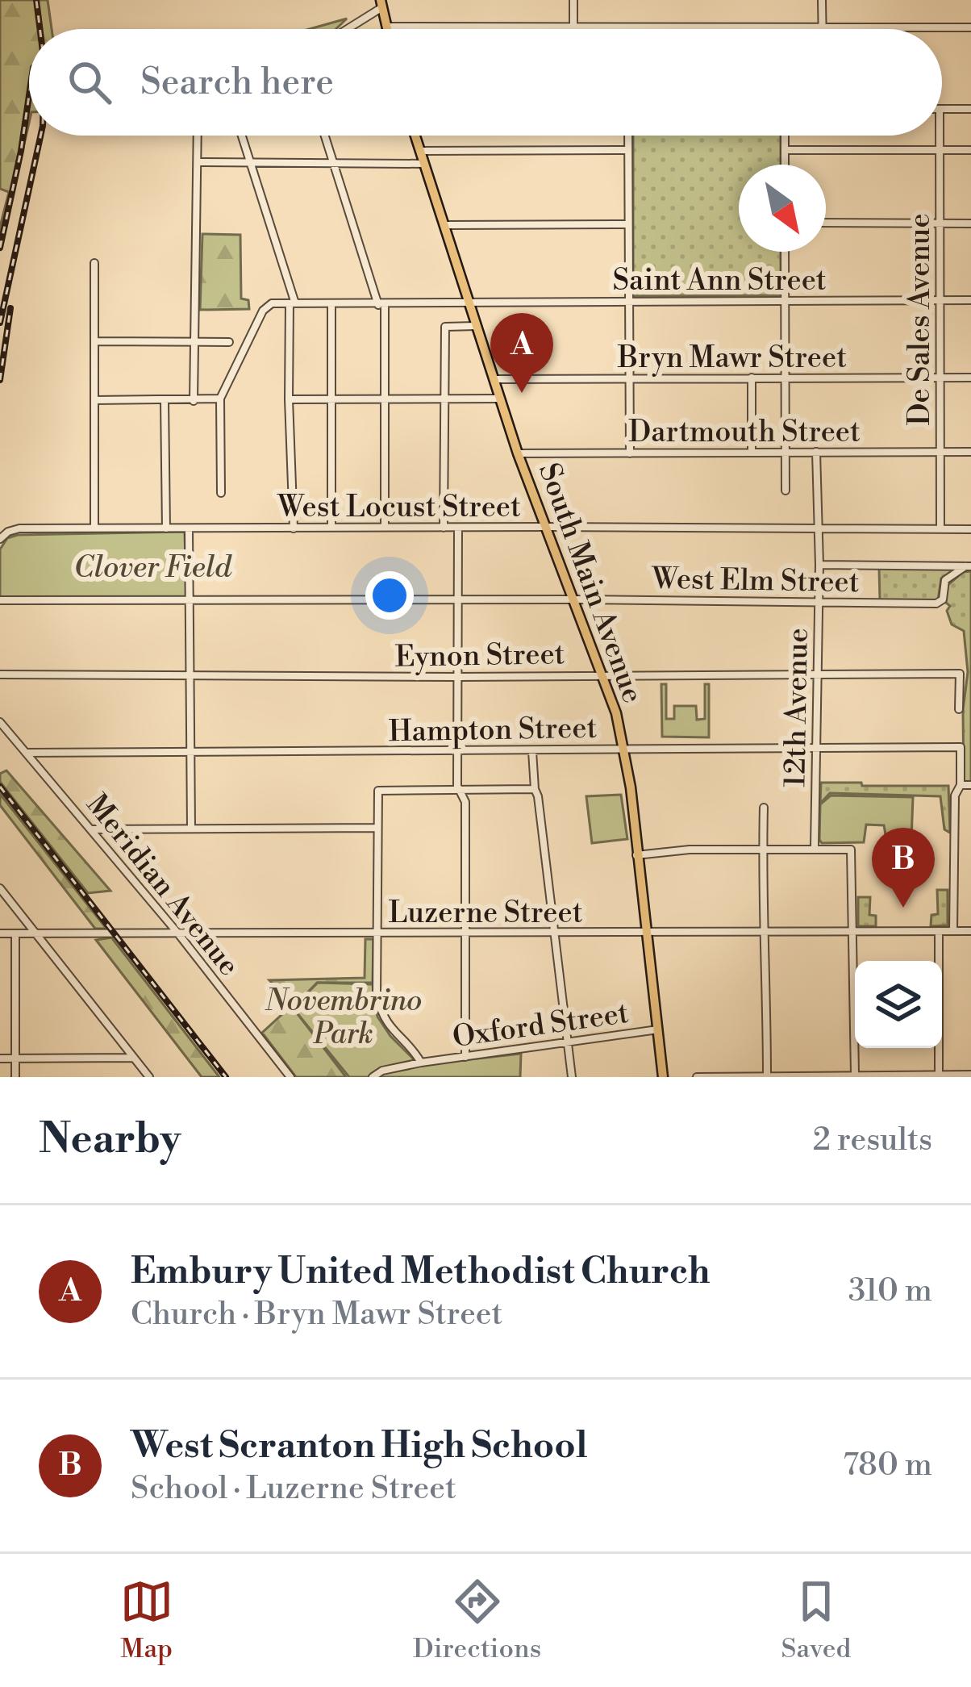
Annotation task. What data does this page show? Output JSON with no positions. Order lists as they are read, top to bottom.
{
  "streets": {
    "main road": ["South Main Avenue"],
    "street": [
      "Saint Ann Street",
      "De Sales Avenue",
      "Bryn Mawr Street",
      "Dartmouth Street",
      "West Locust Street",
      "West Elm Street",
      "Eynon Street",
      "12th Avenue",
      "Hampton Street",
      "Meridian Avenue",
      "Luzerne Street",
      "Oxford Street"
    ]
  },
  "crossings": [
    ["Saint Ann Street", "De Sales Avenue"],
    ["Saint Ann Street", "South Main Avenue"],
    ["De Sales Avenue", "Bryn Mawr Street"],
    ["De Sales Avenue", "Dartmouth Street"],
    ["De Sales Avenue", "West Locust Street"],
    ["Bryn Mawr Street", "South Main Avenue"],
    ["Dartmouth Street", "South Main Avenue"],
    ["Dartmouth Street", "12th Avenue"],
    ["West Locust Street", "South Main Avenue"],
    ["West Locust Street", "12th Avenue"],
    ["West Elm Street", "South Main Avenue"],
    ["West Elm Street", "12th Avenue"],
    ["South Main Avenue", "Eynon Street"],
    ["South Main Avenue", "Hampton Street"],
    ["South Main Avenue", "Luzerne Street"],
    ["South Main Avenue", "Oxford Street"],
    ["Eynon Street", "12th Avenue"],
    ["12th Avenue", "Hampton Street"],
    ["Hampton Street", "Meridian Avenue"],
    ["Meridian Avenue", "Luzerne Street"]
  ],
  "parks": ["Clover Field", "Novembrino Park"],
  "north": "bottom right",
  "page": {
    "search": "Search here",
    "pins": ["A", "B"],
    "heading": ["Nearby", "2 results"],
    "list": [
      {
        "mark": "A",
        "name": "Embury United Methodist Church",
        "note": "Church · Bryn Mawr Street",
        "value": "310 m"
      },
      {
        "mark": "B",
        "name": "West Scranton High School",
        "note": "School · Luzerne Street",
        "value": "780 m"
      }
    ],
    "nav": ["Map", "Directions", "Saved"]
  }
}
